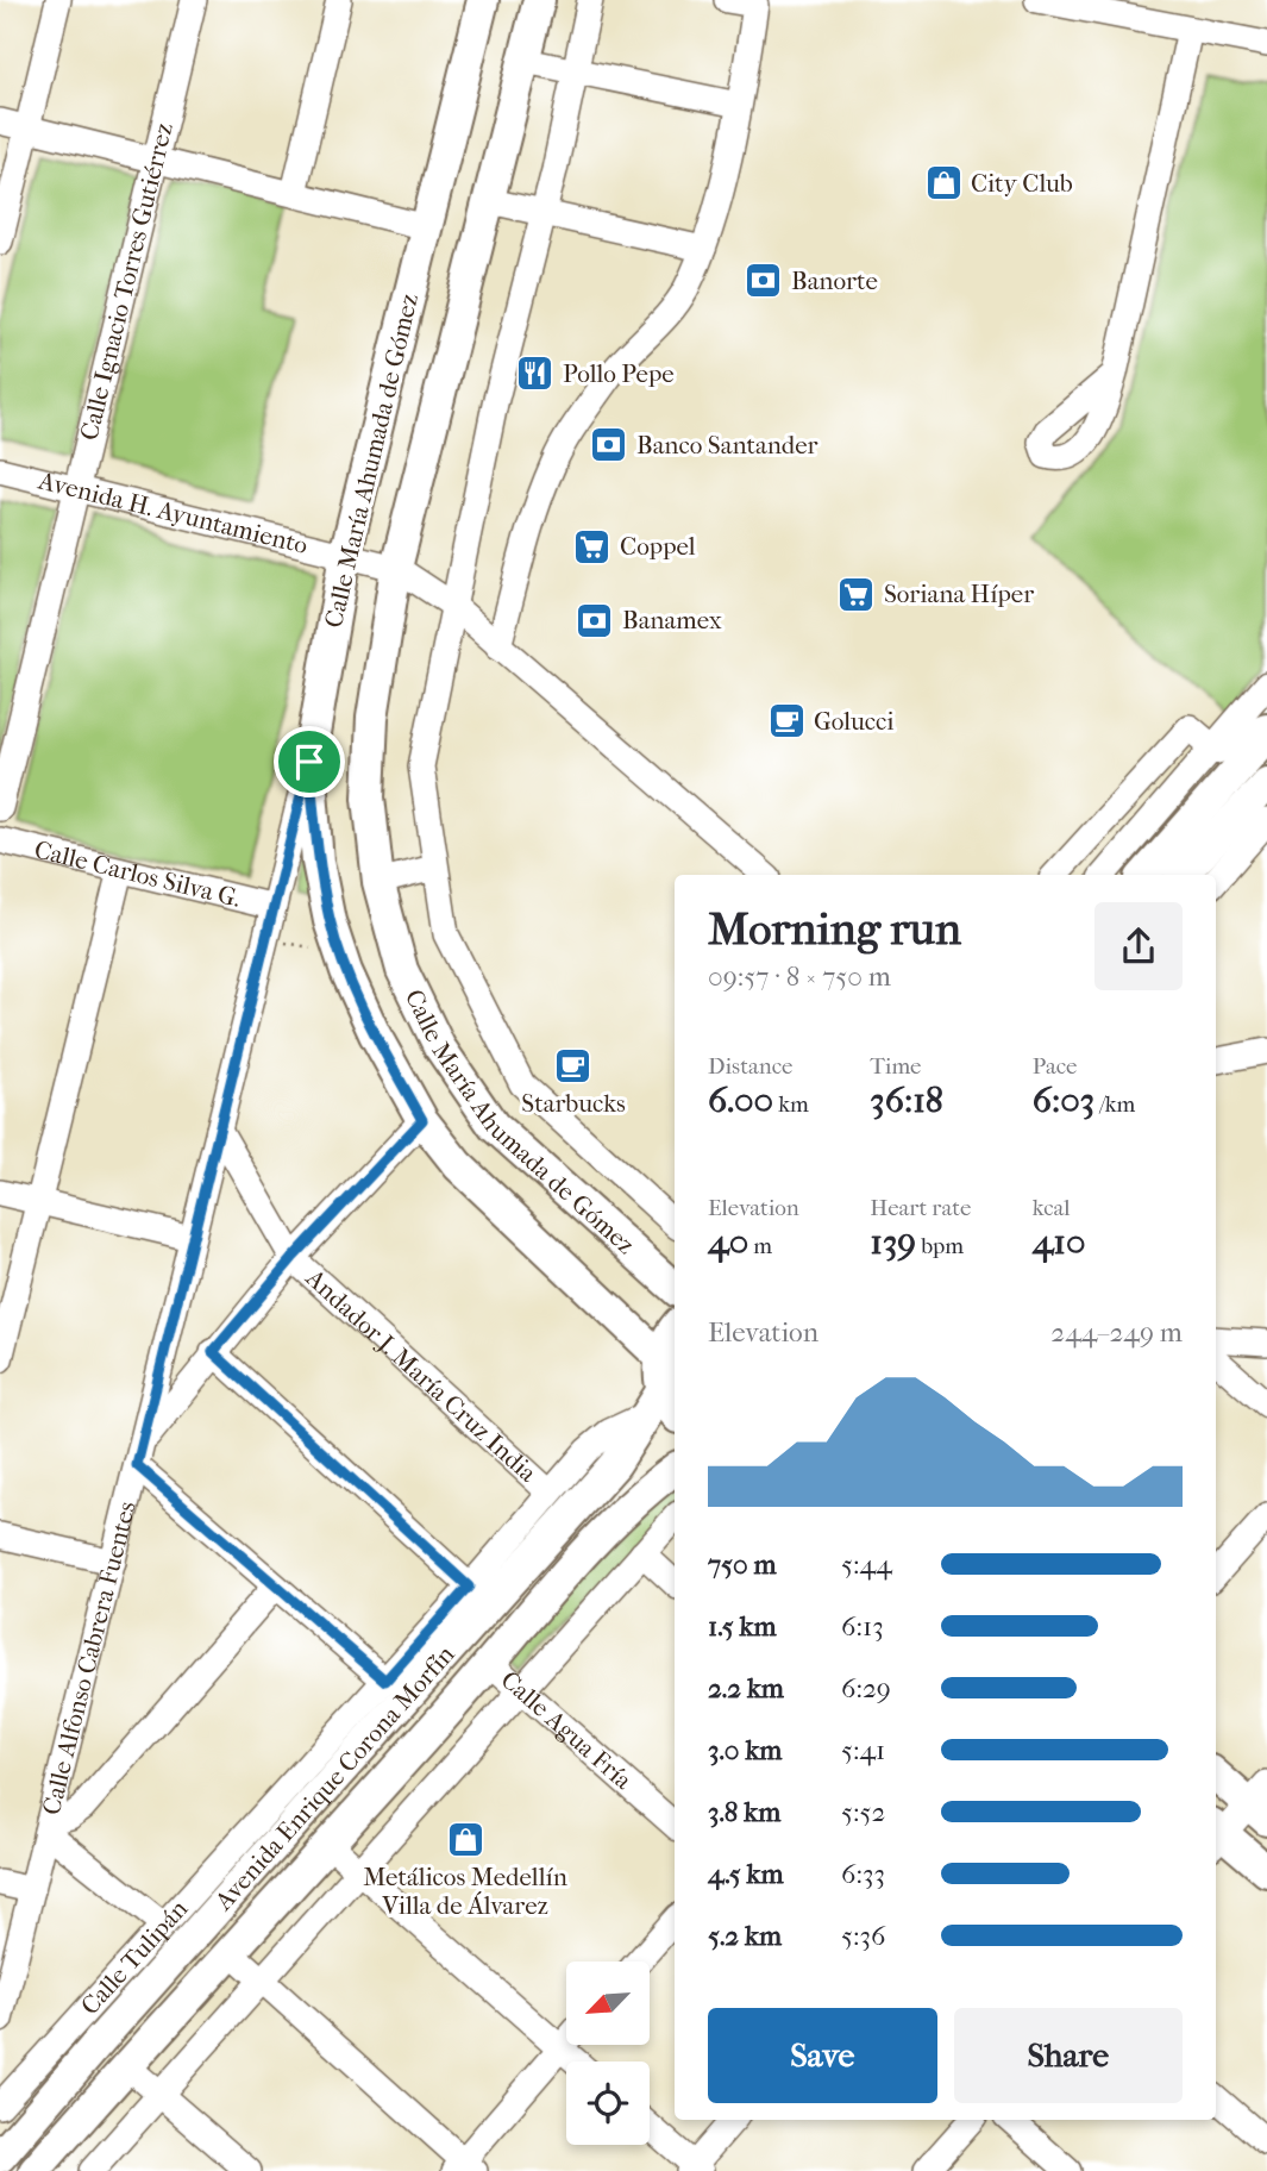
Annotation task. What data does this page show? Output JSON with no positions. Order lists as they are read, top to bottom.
{
  "streets": {
    "main road": ["Calle María Ahumada de Gómez", "Avenida Enrique Corona Morfín"],
    "street": [
      "Calle Ignacio Torres Gutiérrez",
      "Avenida H. Ayuntamiento",
      "Calle Carlos Silva G.",
      "Andador J. María Cruz India",
      "Calle Alfonso Cabrera Fuentes",
      "Calle Agua Fría",
      "Calle Tulipán"
    ]
  },
  "crossings": [
    ["Calle Ignacio Torres Gutiérrez", "Avenida H. Ayuntamiento"],
    ["Calle María Ahumada de Gómez", "Avenida H. Ayuntamiento"],
    ["Calle María Ahumada de Gómez", "Calle Alfonso Cabrera Fuentes"],
    ["Calle Carlos Silva G.", "Calle Alfonso Cabrera Fuentes"],
    ["Andador J. María Cruz India", "Calle Alfonso Cabrera Fuentes"],
    ["Andador J. María Cruz India", "Calle Tulipán"],
    ["Calle Agua Fría", "Avenida Enrique Corona Morfín"],
    ["Avenida Enrique Corona Morfín", "Calle Tulipán"]
  ],
  "places": {
    "shop": ["City Club", "Metálicos Medellín Villa de Álvarez"],
    "bank": ["Banorte", "Banco Santander", "Banamex"],
    "restaurant": ["Pollo Pepe"],
    "supermarket": ["Coppel", "Soriana Híper"],
    "cafe": ["Golucci", "Starbucks"]
  },
  "north": "bottom left",
  "page": {
    "heading": ["Morning run", "09:57 · 8 × 750 m"],
    "stats": [
      ["Distance", "6.00 km"],
      ["Time", "36:18"],
      ["Pace", "6:03 /km"],
      ["Elevation", "40 m"],
      ["Heart rate", "139 bpm"],
      ["kcal", "410"]
    ],
    "chart": ["Elevation", "244–249 m"],
    "list": [
      {
        "name": "750 m",
        "note": "5:44"
      },
      {
        "name": "1.5 km",
        "note": "6:13"
      },
      {
        "name": "2.2 km",
        "note": "6:29"
      },
      {
        "name": "3.0 km",
        "note": "5:41"
      },
      {
        "name": "3.8 km",
        "note": "5:52"
      },
      {
        "name": "4.5 km",
        "note": "6:33"
      },
      {
        "name": "5.2 km",
        "note": "5:36"
      }
    ],
    "buttons": ["Save", "Share"]
  }
}
